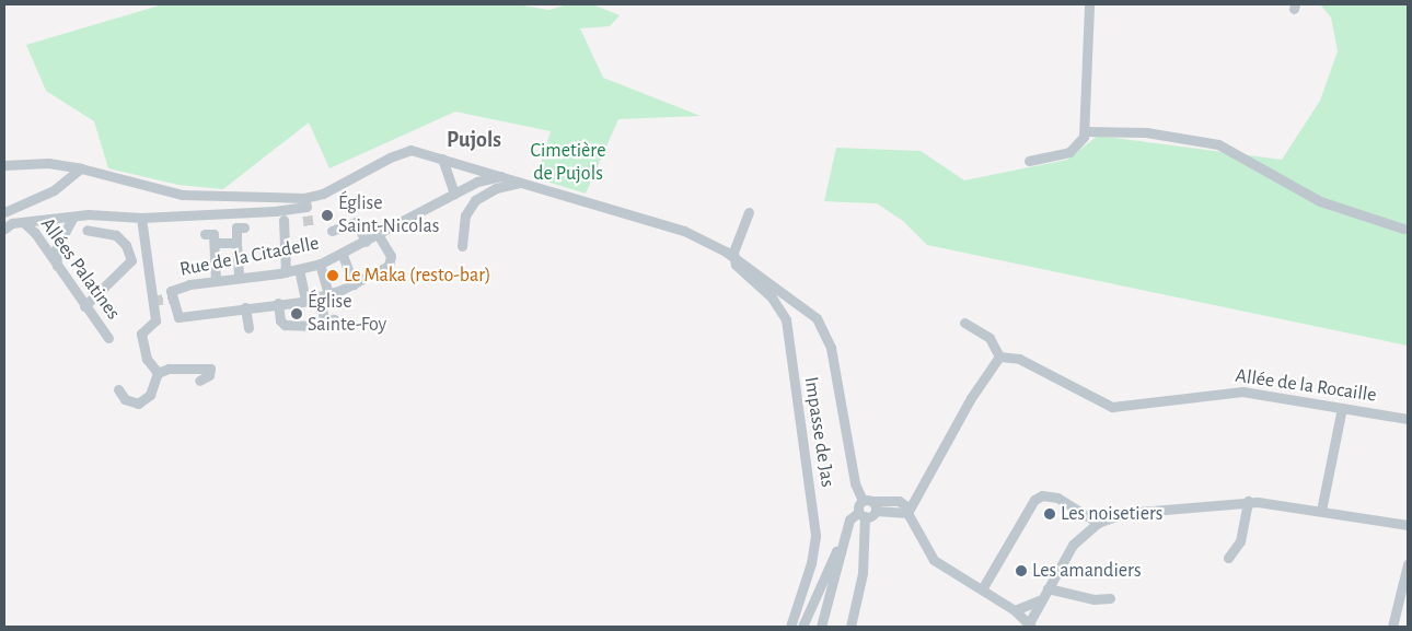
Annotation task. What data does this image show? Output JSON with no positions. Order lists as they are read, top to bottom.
{
  "streets": {
    "street": [
      "Rue de la Citadelle",
      "Allées Palatines",
      "Allée de la Rocaille",
      "Impasse de Jas"
    ]
  },
  "districts": ["Pujols"],
  "parks": ["Cimetière de Pujols"],
  "places": [
    "Église Saint-Nicolas",
    "Le Maka (resto-bar)",
    "Église Sainte-Foy",
    "Les noisetiers",
    "Les amandiers"
  ]
}
